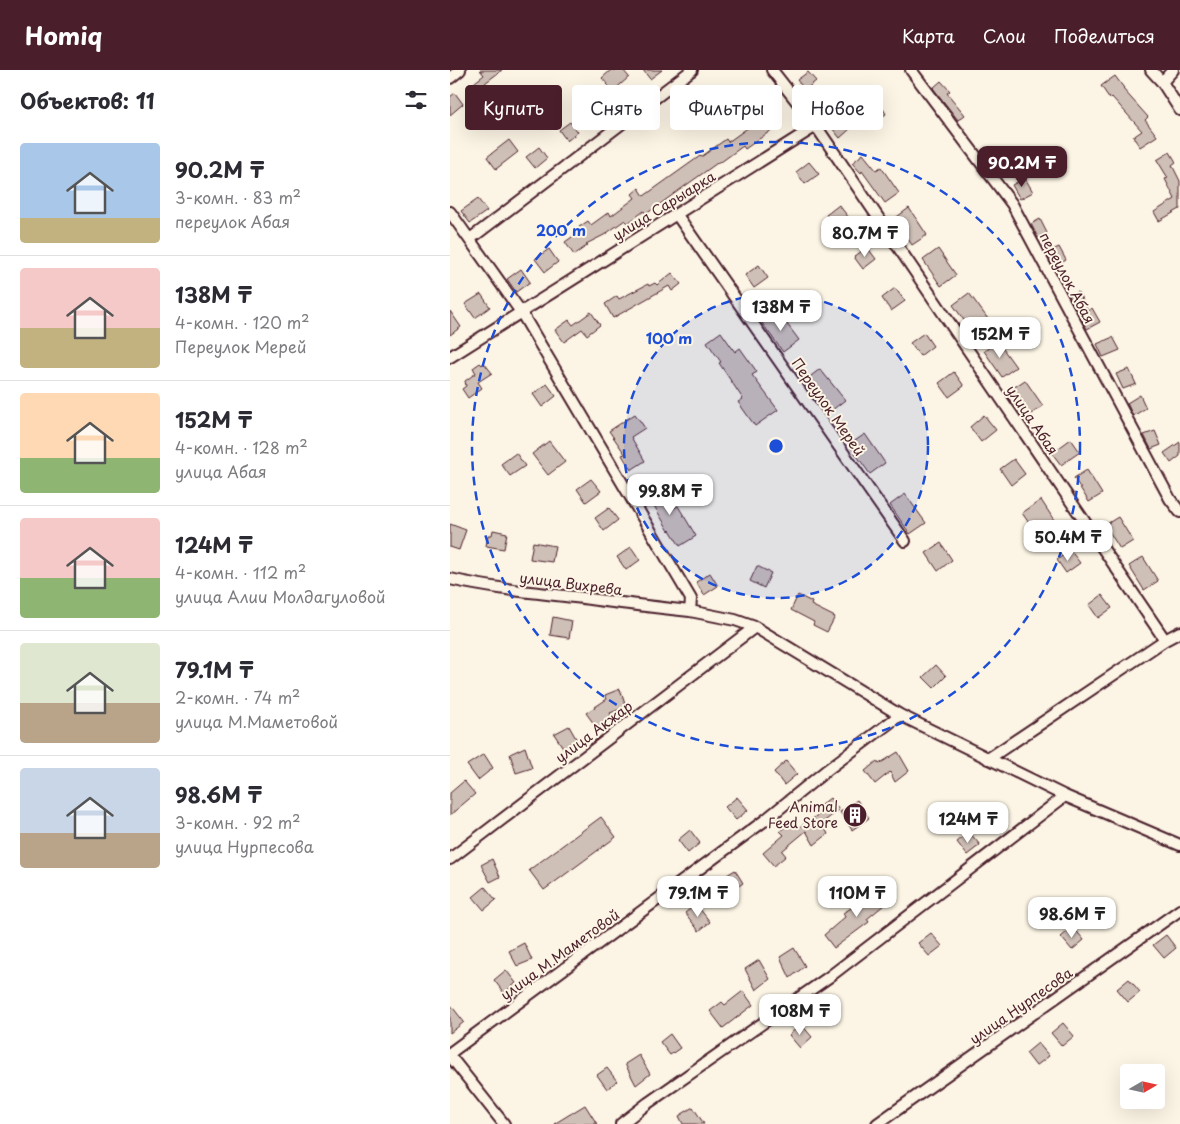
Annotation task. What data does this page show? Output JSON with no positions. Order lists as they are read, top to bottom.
{
  "streets": {
    "street": [
      "улица Сарыарка",
      "переулок Абая",
      "Переулок Мерей",
      "улица Абая",
      "улица Вихрева",
      "улица Акжар",
      "улица М.Маметовой",
      "улица Нурпесова"
    ]
  },
  "crossings": [
    ["улица Сарыарка", "Переулок Мерей"],
    ["улица Вихрева", "улица Акжар"],
    ["улица Вихрева", "улица М.Маметовой"]
  ],
  "places": {
    "building": ["Animal Feed Store"]
  },
  "north": "right",
  "page": {
    "header": "Homiq",
    "nav": ["Карта", "Слои", "Поделиться"],
    "heading": "Объектов: 11",
    "chip": [
      "Купить",
      "Снять",
      "Фильтры",
      "Новое"
    ],
    "list": [
      {
        "name": "90.2M ₸",
        "note": "3-комн. · 83 m² · переулок Абая"
      },
      {
        "name": "138M ₸",
        "note": "4-комн. · 120 m² · Переулок Мерей"
      },
      {
        "name": "152M ₸",
        "note": "4-комн. · 128 m² · улица Абая"
      },
      {
        "name": "124M ₸",
        "note": "4-комн. · 112 m² · улица Алии Молдагуловой"
      },
      {
        "name": "79.1M ₸",
        "note": "2-комн. · 74 m² · улица М.Маметовой"
      },
      {
        "name": "98.6M ₸",
        "note": "3-комн. · 92 m² · улица Нурпесова"
      }
    ],
    "price": [
      "90.2M ₸",
      "80.7M ₸",
      "138M ₸",
      "152M ₸",
      "99.8M ₸",
      "50.4M ₸",
      "124M ₸",
      "79.1M ₸",
      "110M ₸",
      "98.6M ₸",
      "108M ₸"
    ]
  },
  "rings": ["200 m", "100 m"]
}
